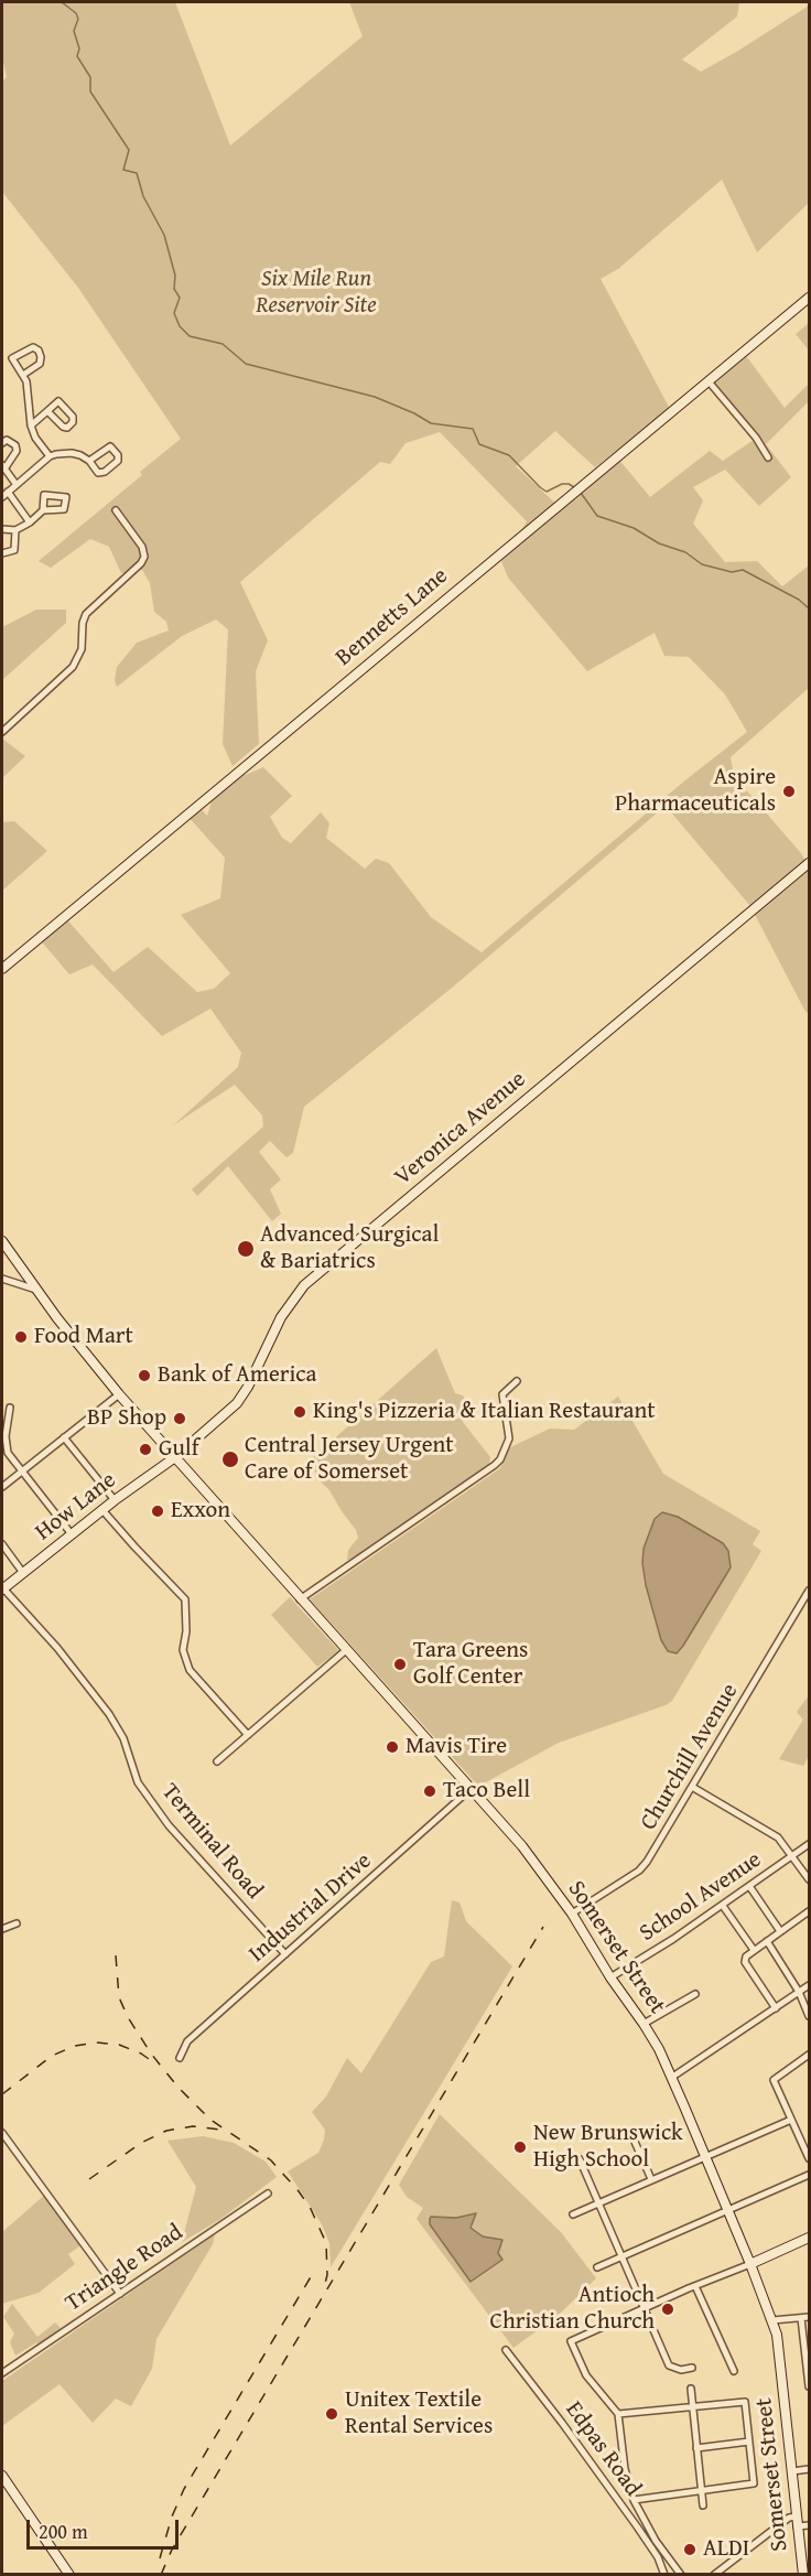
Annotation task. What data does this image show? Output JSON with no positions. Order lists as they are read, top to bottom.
{
  "streets": {
    "street": [
      "Bennetts Lane",
      "Veronica Avenue",
      "How Lane",
      "Churchill Avenue",
      "Terminal Road",
      "School Avenue",
      "Industrial Drive",
      "Somerset Street",
      "Triangle Road",
      "Edpas Road"
    ]
  },
  "crossings": [
    ["Veronica Avenue", "How Lane"],
    ["Veronica Avenue", "Somerset Street"],
    ["How Lane", "Terminal Road"],
    ["How Lane", "Somerset Street"],
    ["Churchill Avenue", "Somerset Street"],
    ["Terminal Road", "Industrial Drive"],
    ["School Avenue", "Somerset Street"],
    ["Industrial Drive", "Somerset Street"]
  ],
  "parks": ["Six Mile Run Reservoir Site"],
  "places": [
    "Aspire Pharmaceuticals",
    "Advanced Surgical & Bariatrics",
    "Food Mart",
    "Bank of America",
    "King's Pizzeria & Italian Restaurant",
    "BP Shop",
    "Gulf",
    "Central Jersey Urgent Care of Somerset",
    "Exxon",
    "Tara Greens Golf Center",
    "Mavis Tire",
    "Taco Bell",
    "New Brunswick High School",
    "Antioch Christian Church",
    "Unitex Textile Rental Services",
    "ALDI"
  ],
  "scale_bar": "200 m"
}
